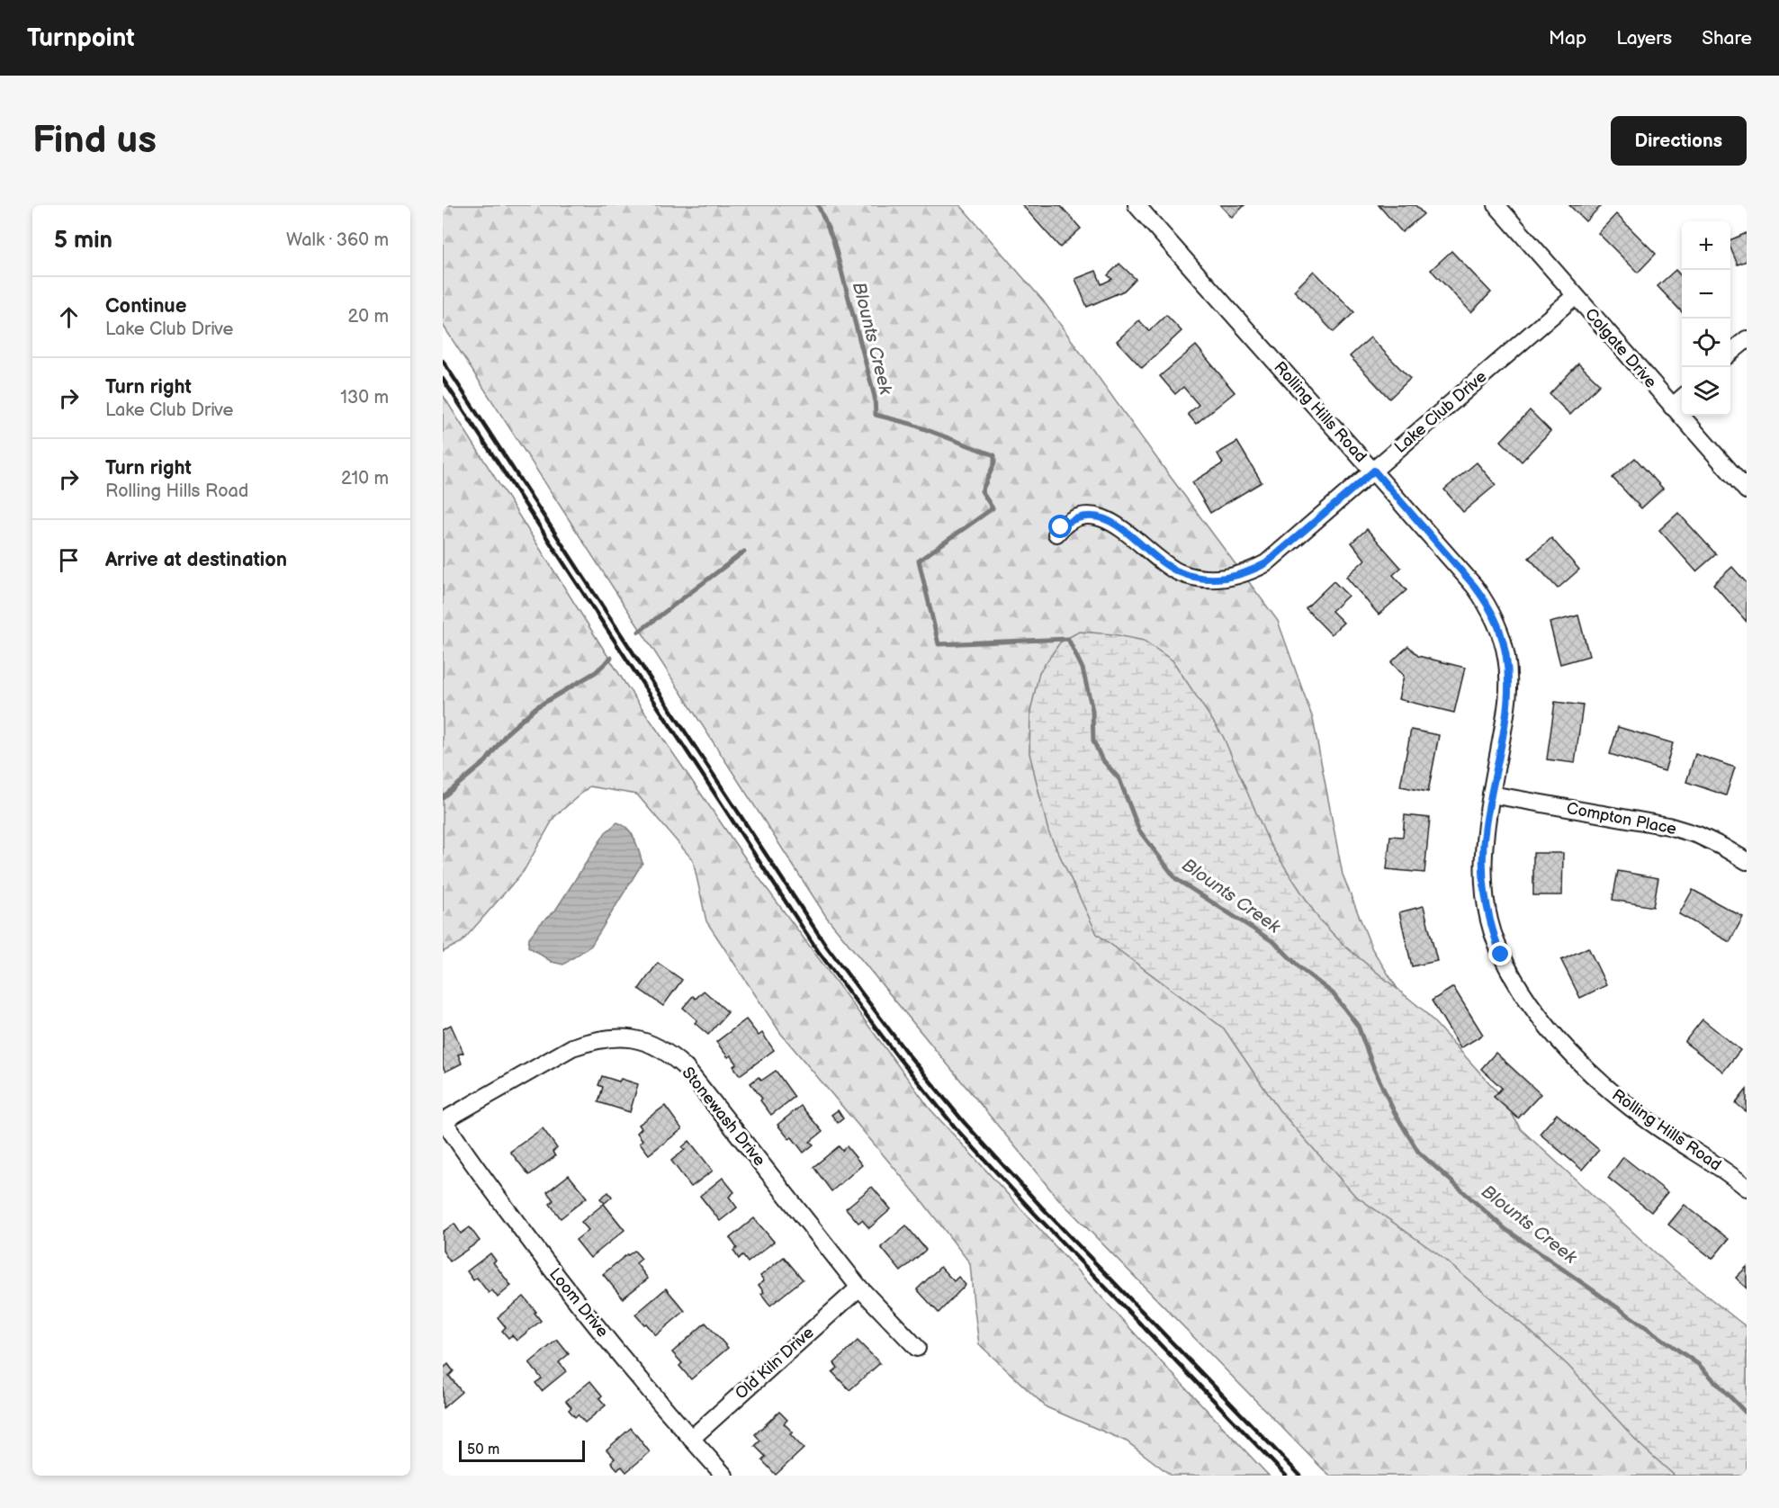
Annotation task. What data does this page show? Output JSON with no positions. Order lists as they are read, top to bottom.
{
  "streets": {
    "street": [
      "Colgate Drive",
      "Rolling Hills Road",
      "Lake Club Drive",
      "Compton Place",
      "Stonewash Drive",
      "Loom Drive",
      "Old Kiln Drive"
    ]
  },
  "crossings": [
    ["Colgate Drive", "Lake Club Drive"],
    ["Rolling Hills Road", "Lake Club Drive"],
    ["Rolling Hills Road", "Compton Place"],
    ["Stonewash Drive", "Loom Drive"],
    ["Stonewash Drive", "Old Kiln Drive"],
    ["Loom Drive", "Old Kiln Drive"]
  ],
  "water": ["Blounts Creek"],
  "scale_bar": "50 m",
  "page": {
    "header": "Turnpoint",
    "nav": ["Map", "Layers", "Share"],
    "buttons": "Directions",
    "title": "Find us",
    "heading": ["5 min", "Walk · 360 m"],
    "map_buttons": ["+", "−"],
    "list": [
      ["Continue", "Lake Club Drive", "20 m"],
      ["Turn right", "Lake Club Drive", "130 m"],
      ["Turn right", "Rolling Hills Road", "210 m"],
      "Arrive at destination"
    ],
    "scale": "50 m"
  }
}
